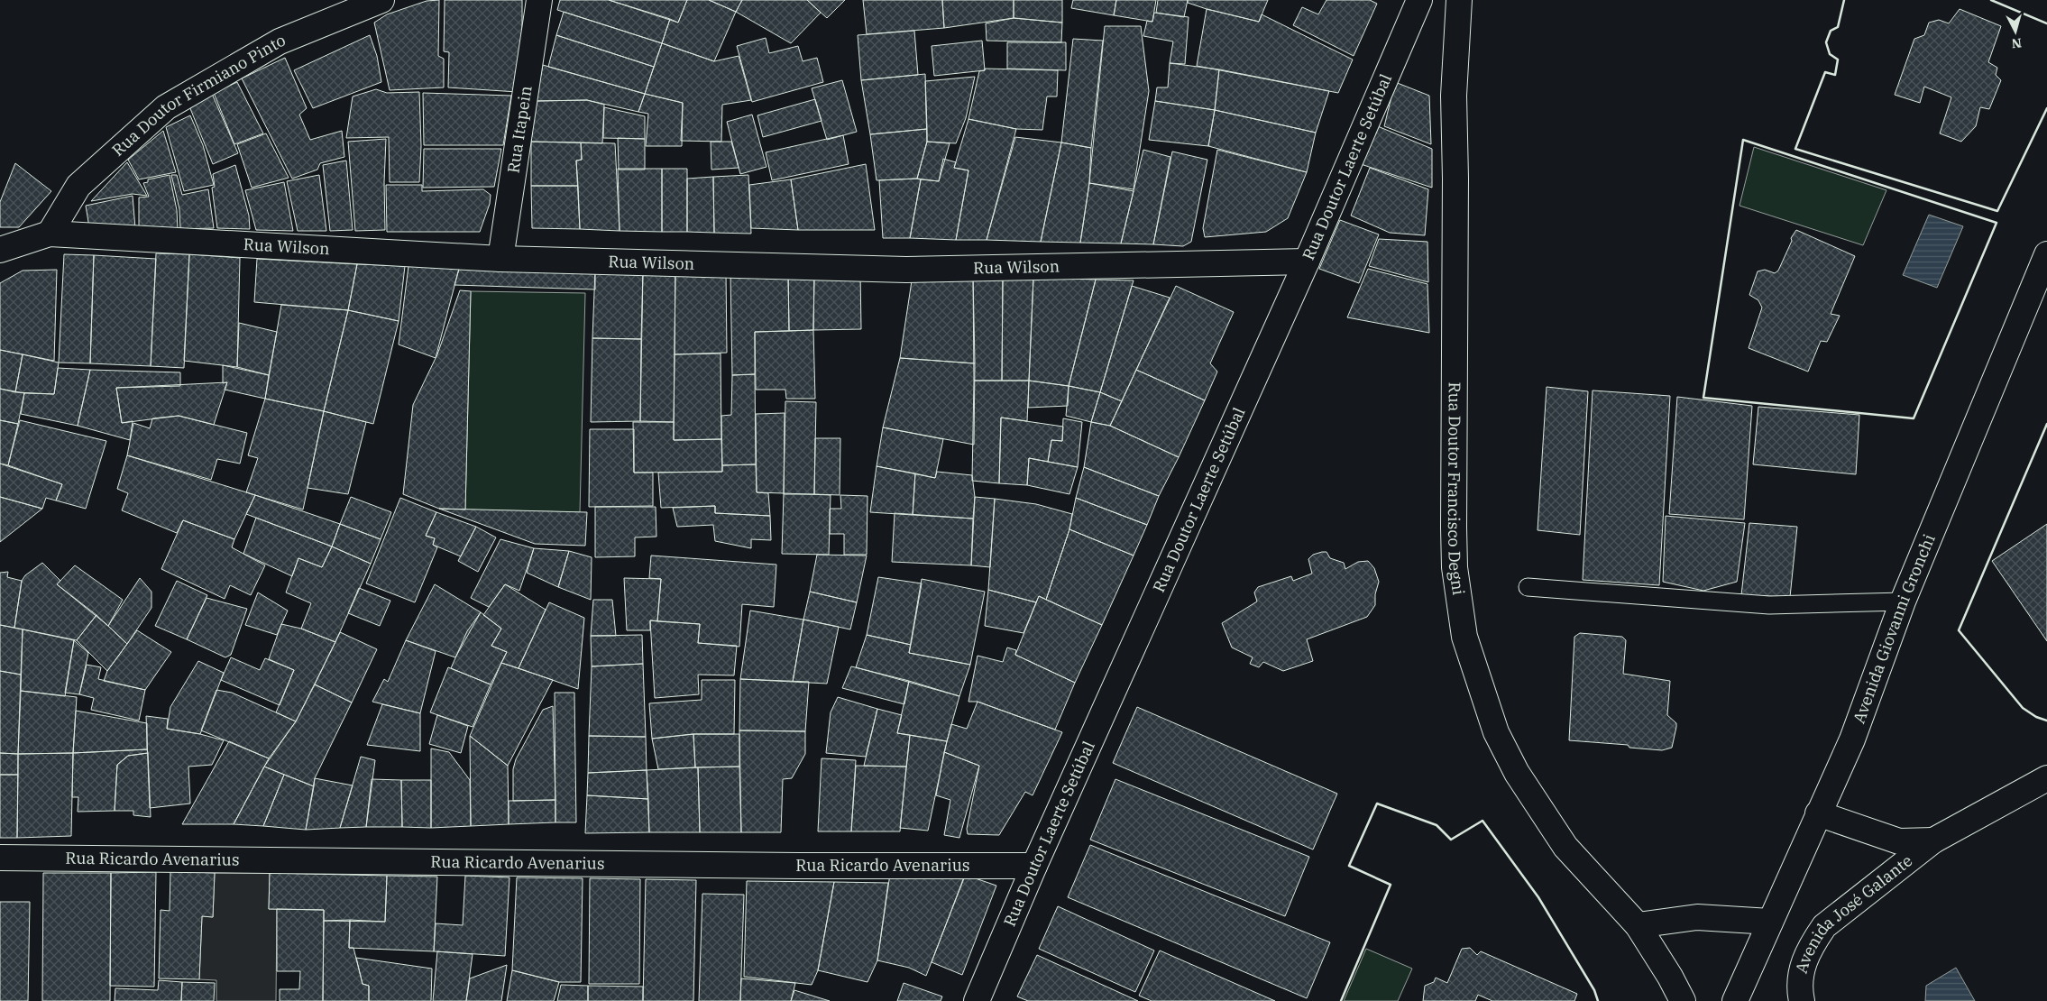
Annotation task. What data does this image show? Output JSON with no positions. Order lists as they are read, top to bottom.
{
  "streets": {
    "street": [
      "Rua Doutor Firmiano Pinto",
      "Rua Itapein",
      "Rua Doutor Laerte Setúbal",
      "Rua Wilson",
      "Rua Doutor Francisco Degni",
      "Avenida Giovanni Gronchi",
      "Rua Ricardo Avenarius",
      "Avenida José Galante"
    ]
  },
  "crossings": [
    ["Rua Doutor Firmiano Pinto", "Rua Wilson"],
    ["Rua Itapein", "Rua Wilson"],
    ["Rua Doutor Laerte Setúbal", "Rua Wilson"],
    ["Rua Doutor Laerte Setúbal", "Rua Ricardo Avenarius"],
    ["Avenida Giovanni Gronchi", "Avenida José Galante"]
  ],
  "north": "bottom"
}
